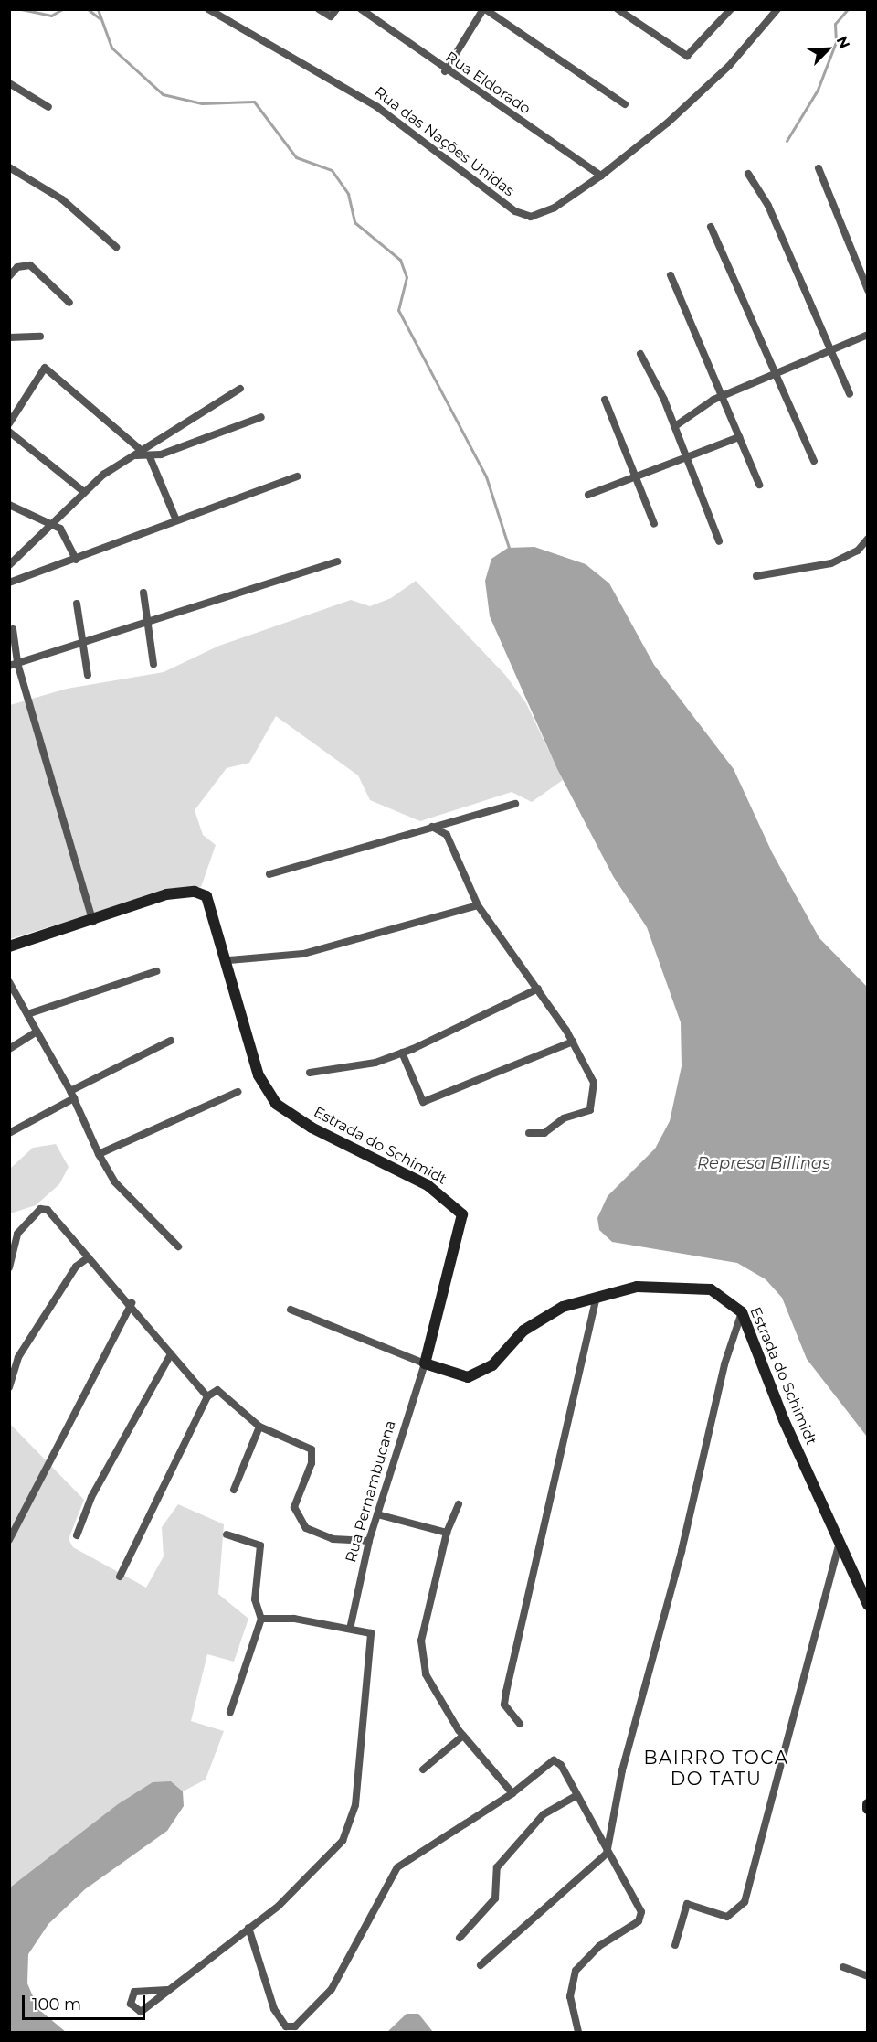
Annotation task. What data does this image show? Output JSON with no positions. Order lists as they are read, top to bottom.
{
  "streets": {
    "street": [
      "Rua Eldorado",
      "Rua das Nações Unidas",
      "Estrada do Schimidt",
      "Rua Pernambucana"
    ]
  },
  "crossings": [
    ["Rua Eldorado", "Rua das Nações Unidas"],
    ["Estrada do Schimidt", "Rua Pernambucana"]
  ],
  "districts": ["BAIRRO TOCA DO TATU"],
  "water": ["Represa Billings"],
  "scale_bar": "100 m",
  "north": "top right"
}
